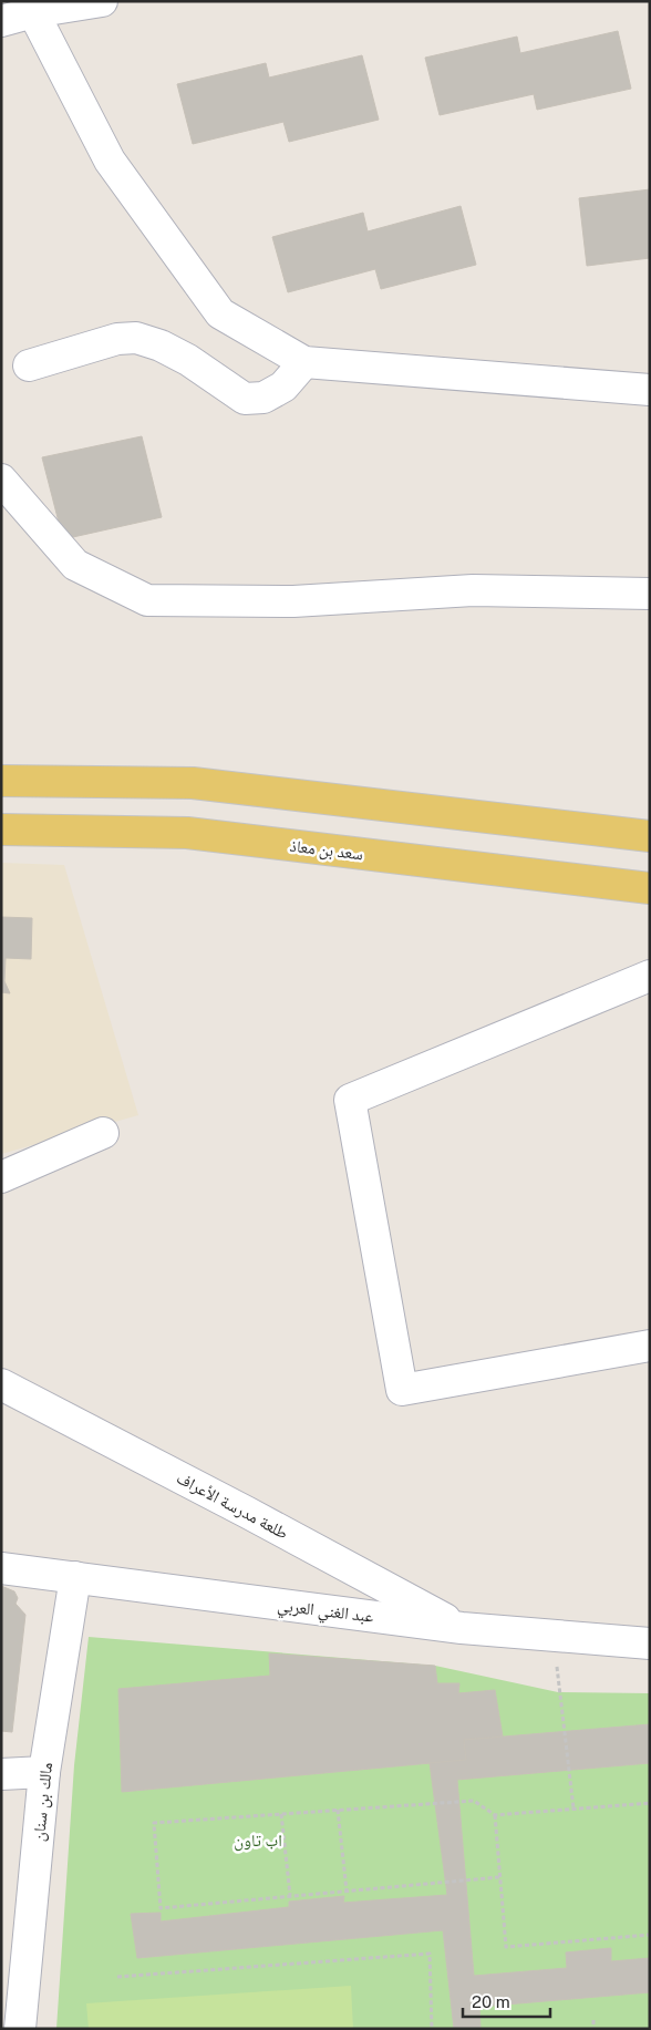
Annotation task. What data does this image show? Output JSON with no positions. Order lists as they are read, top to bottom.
{
  "streets": {
    "main road": ["سعد بن معاذ"],
    "street": ["طلعة مدرسة الأعراف", "عبد الغني العربي", "مالك بن سنان"]
  },
  "crossings": [
    ["طلعة مدرسة الأعراف", "عبد الغني العربي"],
    ["عبد الغني العربي", "مالك بن سنان"]
  ],
  "parks": ["اب تاون"],
  "scale_bar": "20 m"
}
